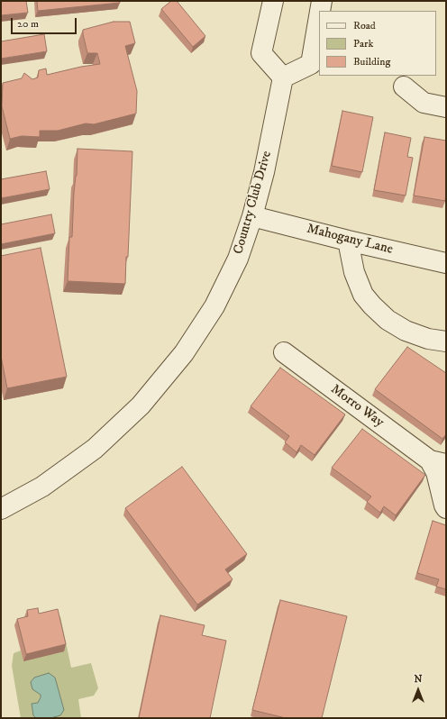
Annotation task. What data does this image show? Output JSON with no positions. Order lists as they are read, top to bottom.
{
  "streets": {
    "street": ["Country Club Drive", "Mahogany Lane", "Morro Way"]
  },
  "crossings": [
    ["Country Club Drive", "Mahogany Lane"]
  ],
  "legend": ["Road", "Park", "Building"],
  "scale_bar": "20 m",
  "north": "top"
}
